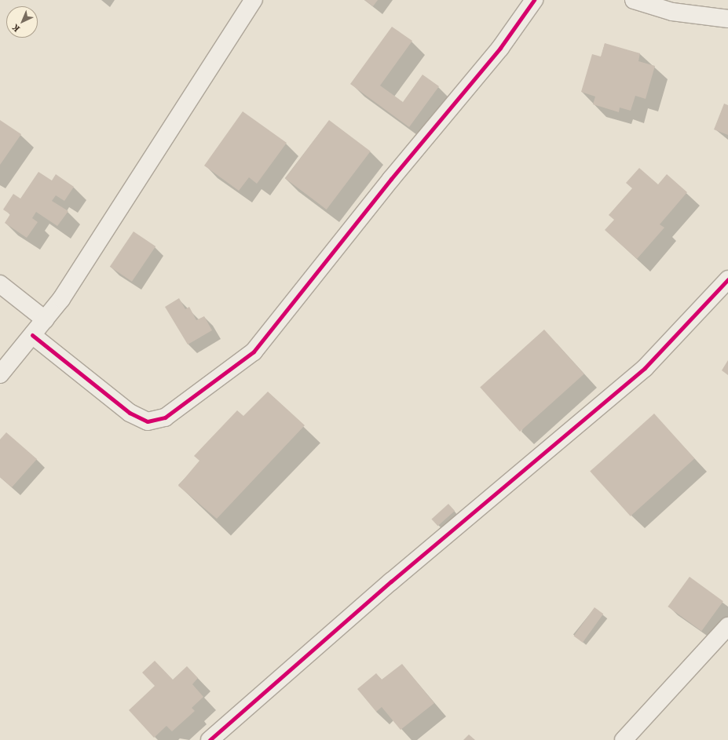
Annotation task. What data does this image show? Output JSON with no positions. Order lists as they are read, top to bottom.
{
  "north": "bottom left"
}
